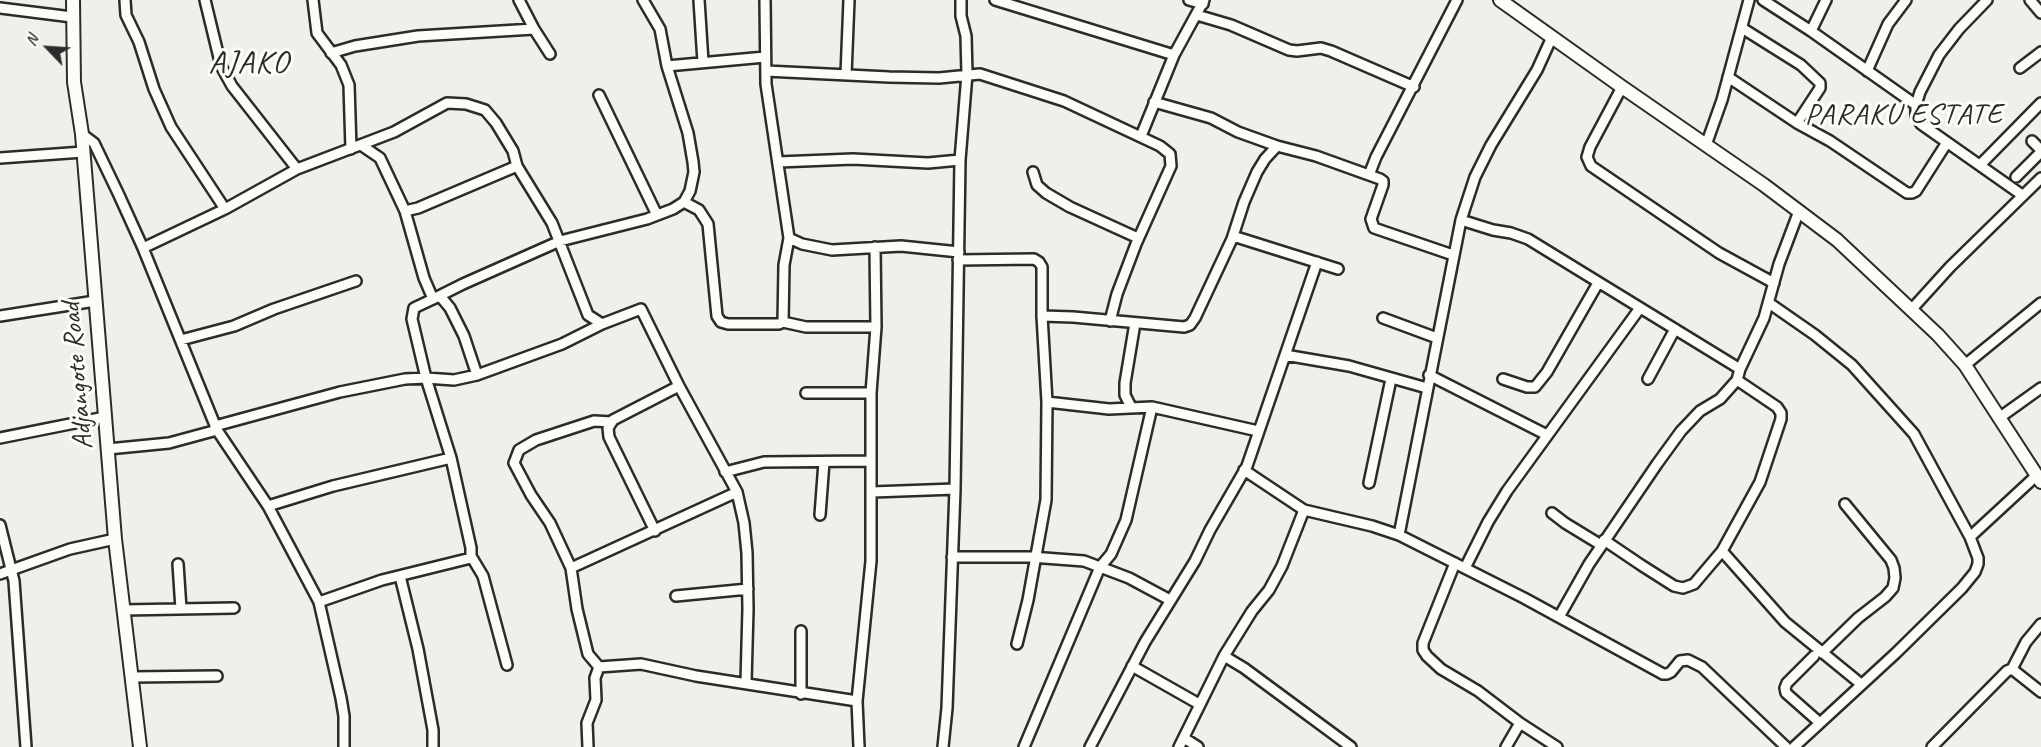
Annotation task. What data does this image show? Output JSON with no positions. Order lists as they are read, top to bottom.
{
  "streets": {
    "street": ["Adjangote Road"]
  },
  "districts": ["AJAKO", "PARAKU ESTATE"],
  "north": "top left"
}
